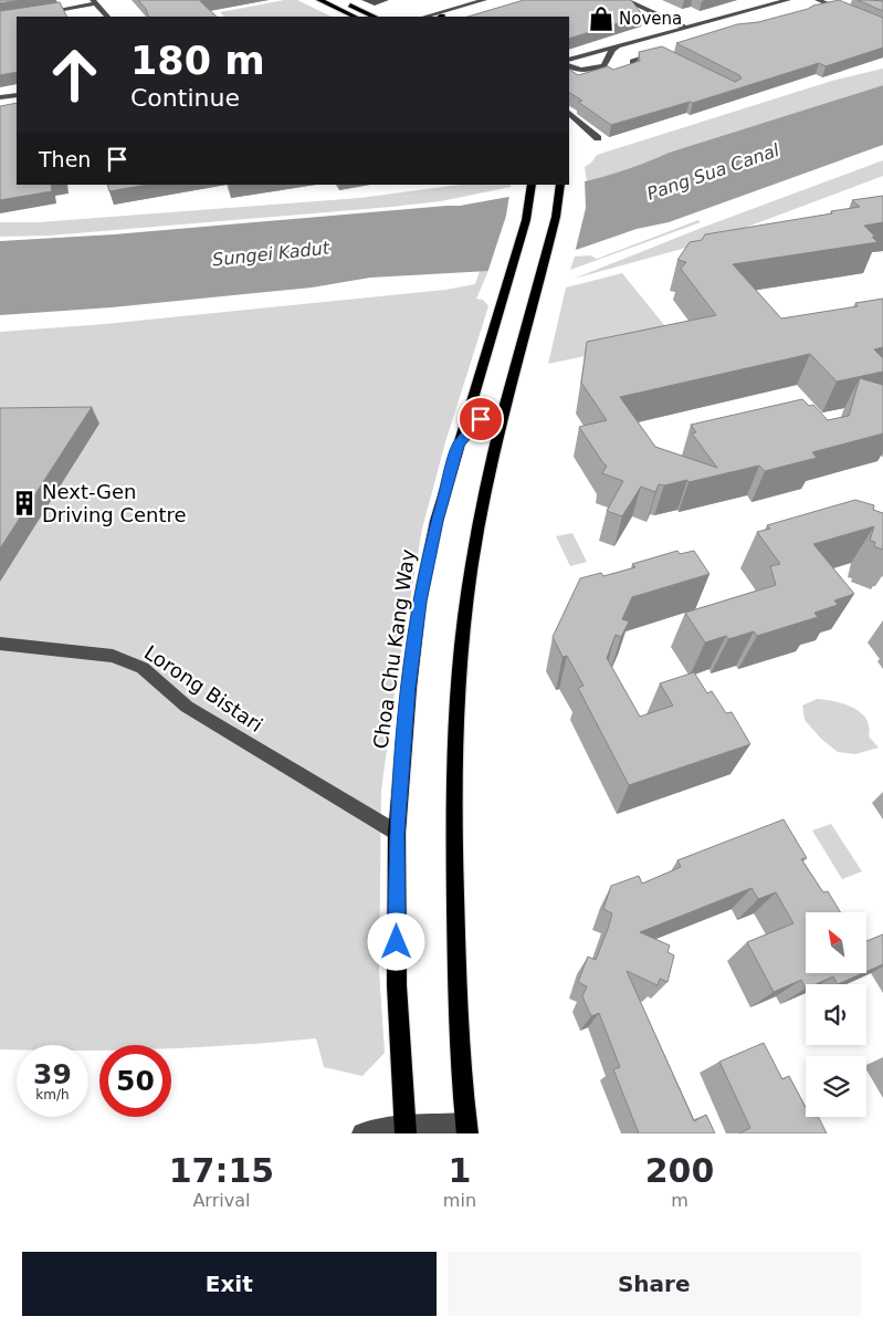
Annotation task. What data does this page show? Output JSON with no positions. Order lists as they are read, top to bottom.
{
  "streets": {
    "main road": ["Choa Chu Kang Way"],
    "street": ["Lorong Bistari"]
  },
  "crossings": [
    ["Choa Chu Kang Way", "Lorong Bistari"]
  ],
  "water": ["Pang Sua Canal", "Sungei Kadut"],
  "places": {
    "shop": ["Novena"],
    "building": ["Next-Gen Driving Centre"]
  },
  "north": "top left",
  "page": {
    "turn": ["180 m", "Continue"],
    "then": "Then",
    "speed": "39 km/h",
    "limit": "50",
    "eta": [
      "17:15",
      "Arrival",
      "1",
      "min",
      "200",
      "m"
    ],
    "buttons": ["Exit", "Share"]
  }
}
